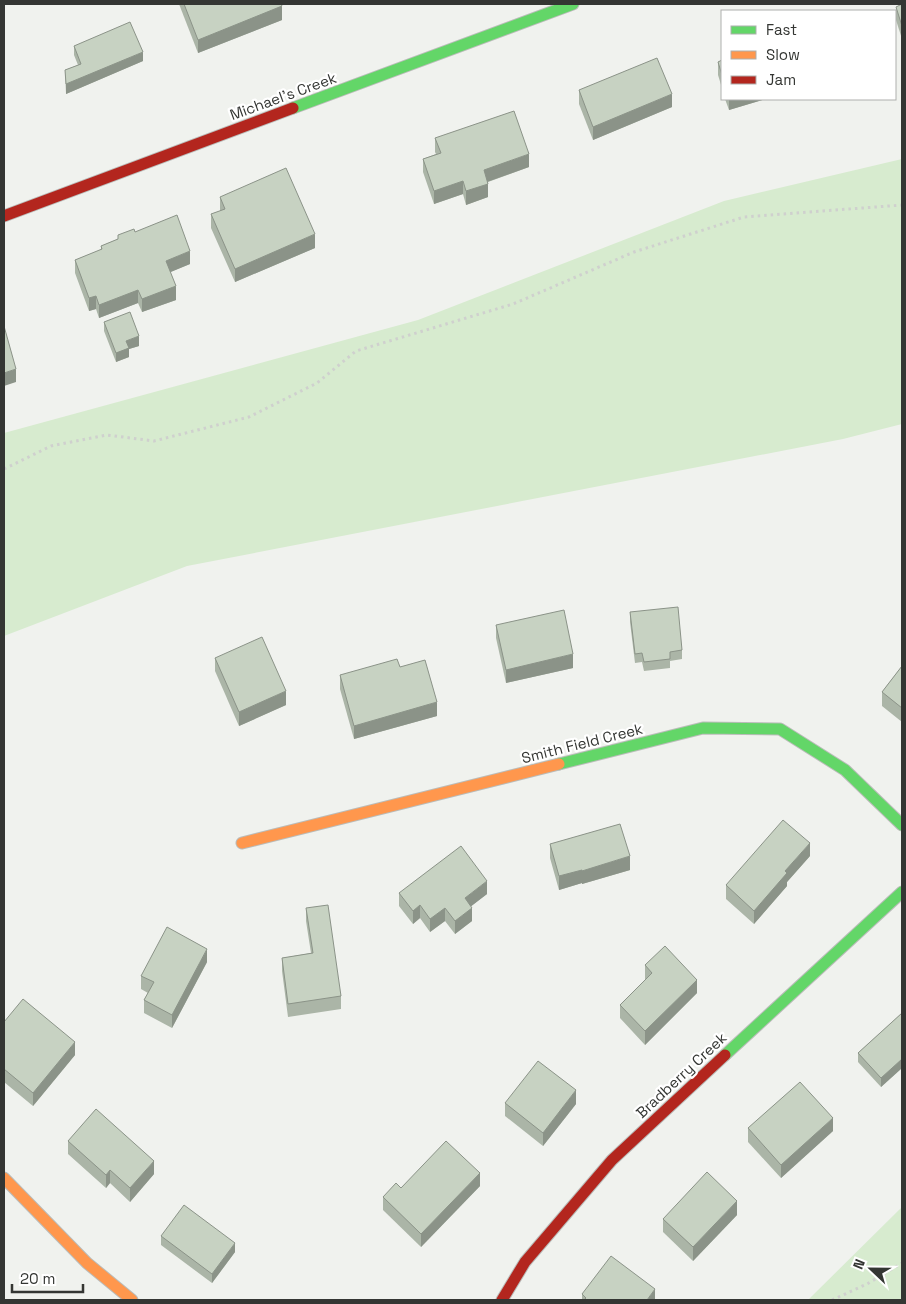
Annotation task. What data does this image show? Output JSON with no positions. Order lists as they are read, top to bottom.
{
  "streets": {
    "street": ["Michael's Creek", "Smith Field Creek", "Bradberry Creek"]
  },
  "legend": ["Fast", "Slow", "Jam"],
  "scale_bar": "20 m",
  "north": "left"
}
